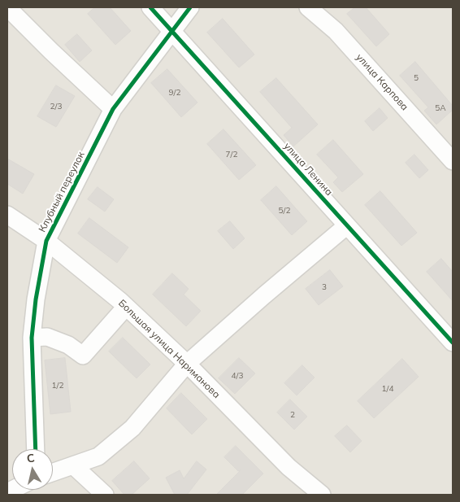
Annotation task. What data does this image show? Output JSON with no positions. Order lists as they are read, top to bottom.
{
  "streets": {
    "street": [
      "улица Карпова",
      "улица Ленина",
      "Клубный переулок",
      "Большая улица Нариманова"
    ]
  },
  "crossings": [
    ["улица Ленина", "Клубный переулок"],
    ["Клубный переулок", "Большая улица Нариманова"]
  ],
  "house_numbers": [
    "5",
    "9/2",
    "2/3",
    "5А",
    "7/2",
    "5/2",
    "3",
    "4/3",
    "1/2",
    "1/4",
    "2"
  ],
  "north": "top"
}
